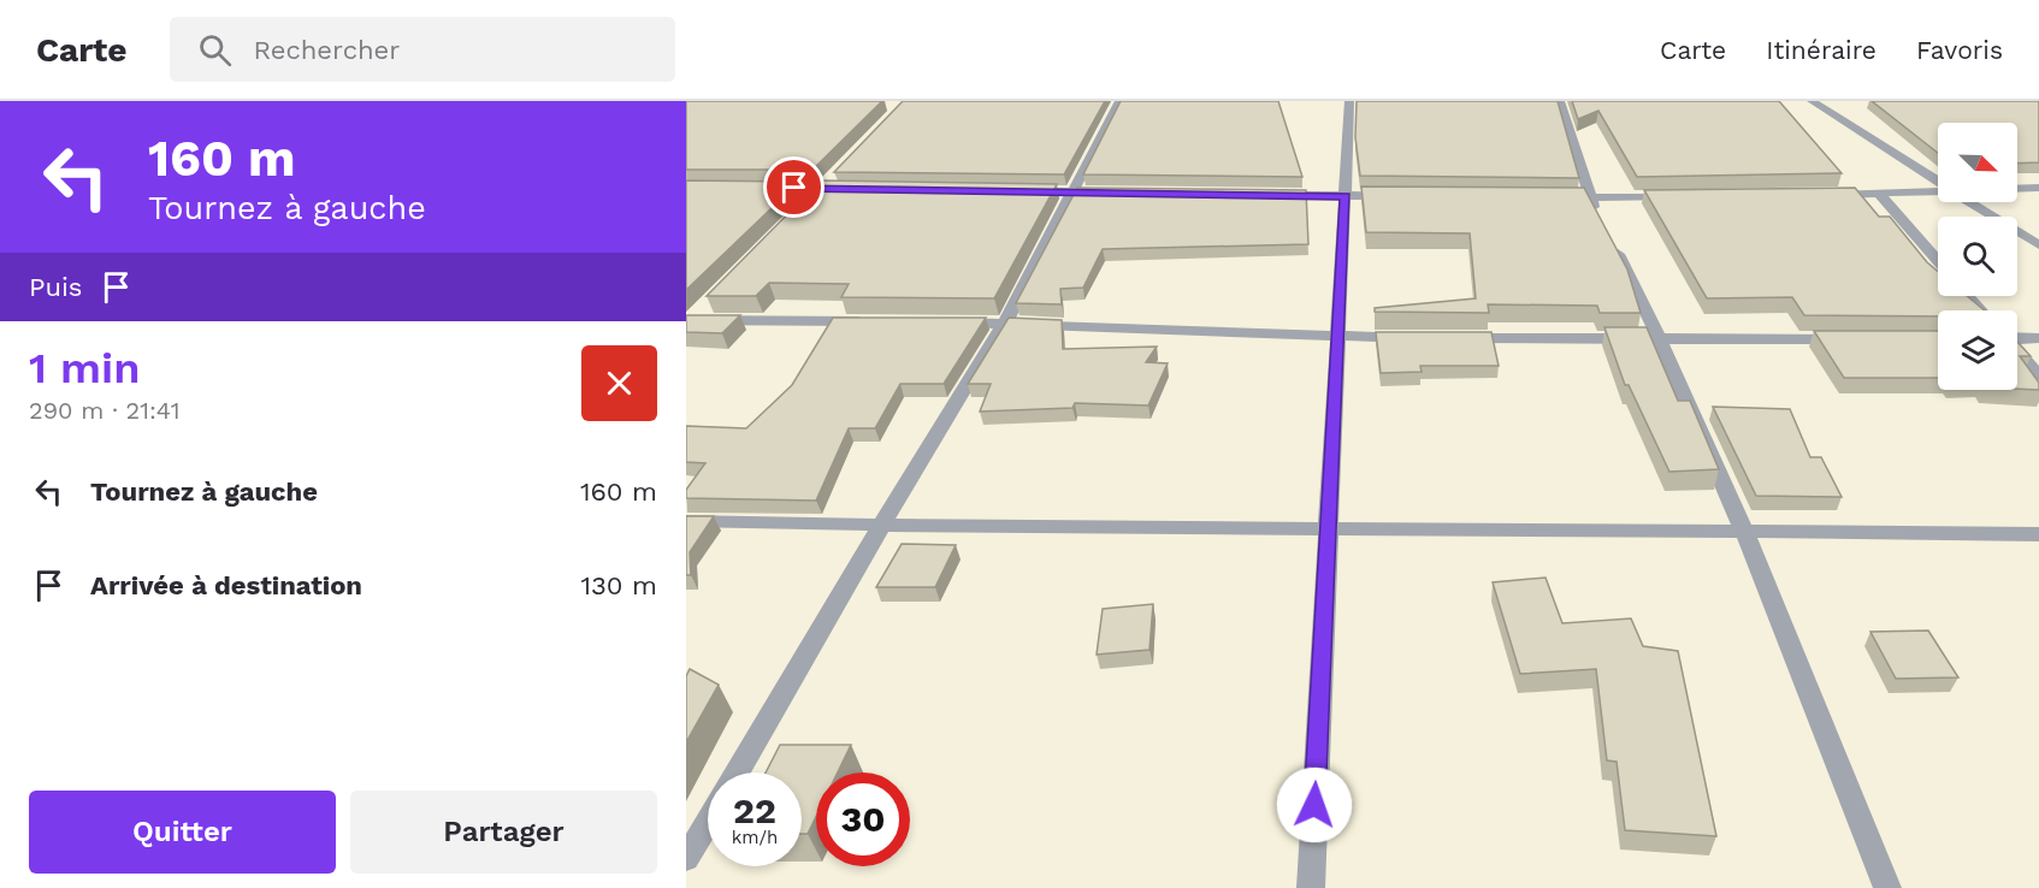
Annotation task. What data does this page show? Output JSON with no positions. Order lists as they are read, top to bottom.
{
  "north": "bottom right",
  "page": {
    "header": "Carte",
    "search": "Rechercher",
    "nav": ["Carte", "Itinéraire", "Favoris"],
    "turn": ["160 m", "Tournez à gauche"],
    "then": "Puis",
    "heading": ["1 min", "290 m · 21:41"],
    "list": [
      {
        "name": "Tournez à gauche",
        "value": "160 m"
      },
      {
        "name": "Arrivée à destination",
        "value": "130 m"
      }
    ],
    "speed": "22 km/h",
    "limit": "30",
    "buttons": ["Quitter", "Partager"]
  }
}
